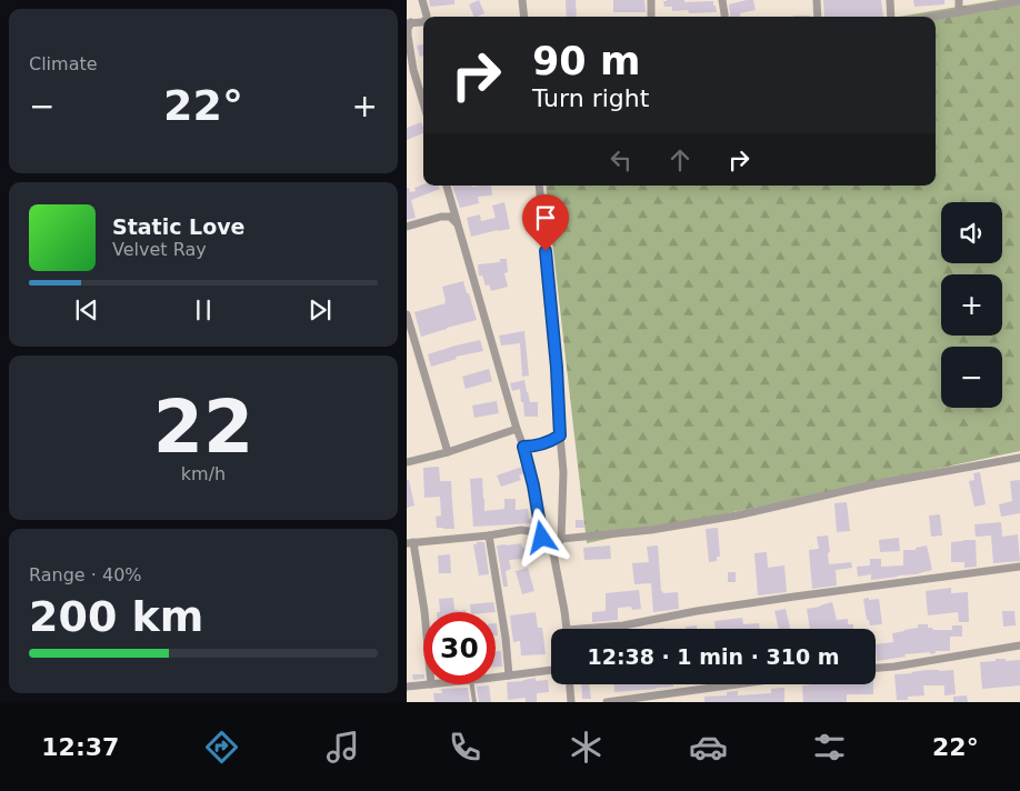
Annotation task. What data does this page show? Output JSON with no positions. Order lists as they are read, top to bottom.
{
  "page": {
    "tile": [
      "Climate",
      ["22", "km/h"],
      ["Range · 40%", "200 km"]
    ],
    "turn": ["90 m", "Turn right"],
    "heat": ["−", "22°", "+"],
    "map_buttons": ["+", "−"],
    "song": ["Static Love", "Velvet Ray"],
    "limit": "30",
    "trip": "12:38 · 1 min · 310 m",
    "tabs": ["12:37", "22°"]
  }
}
